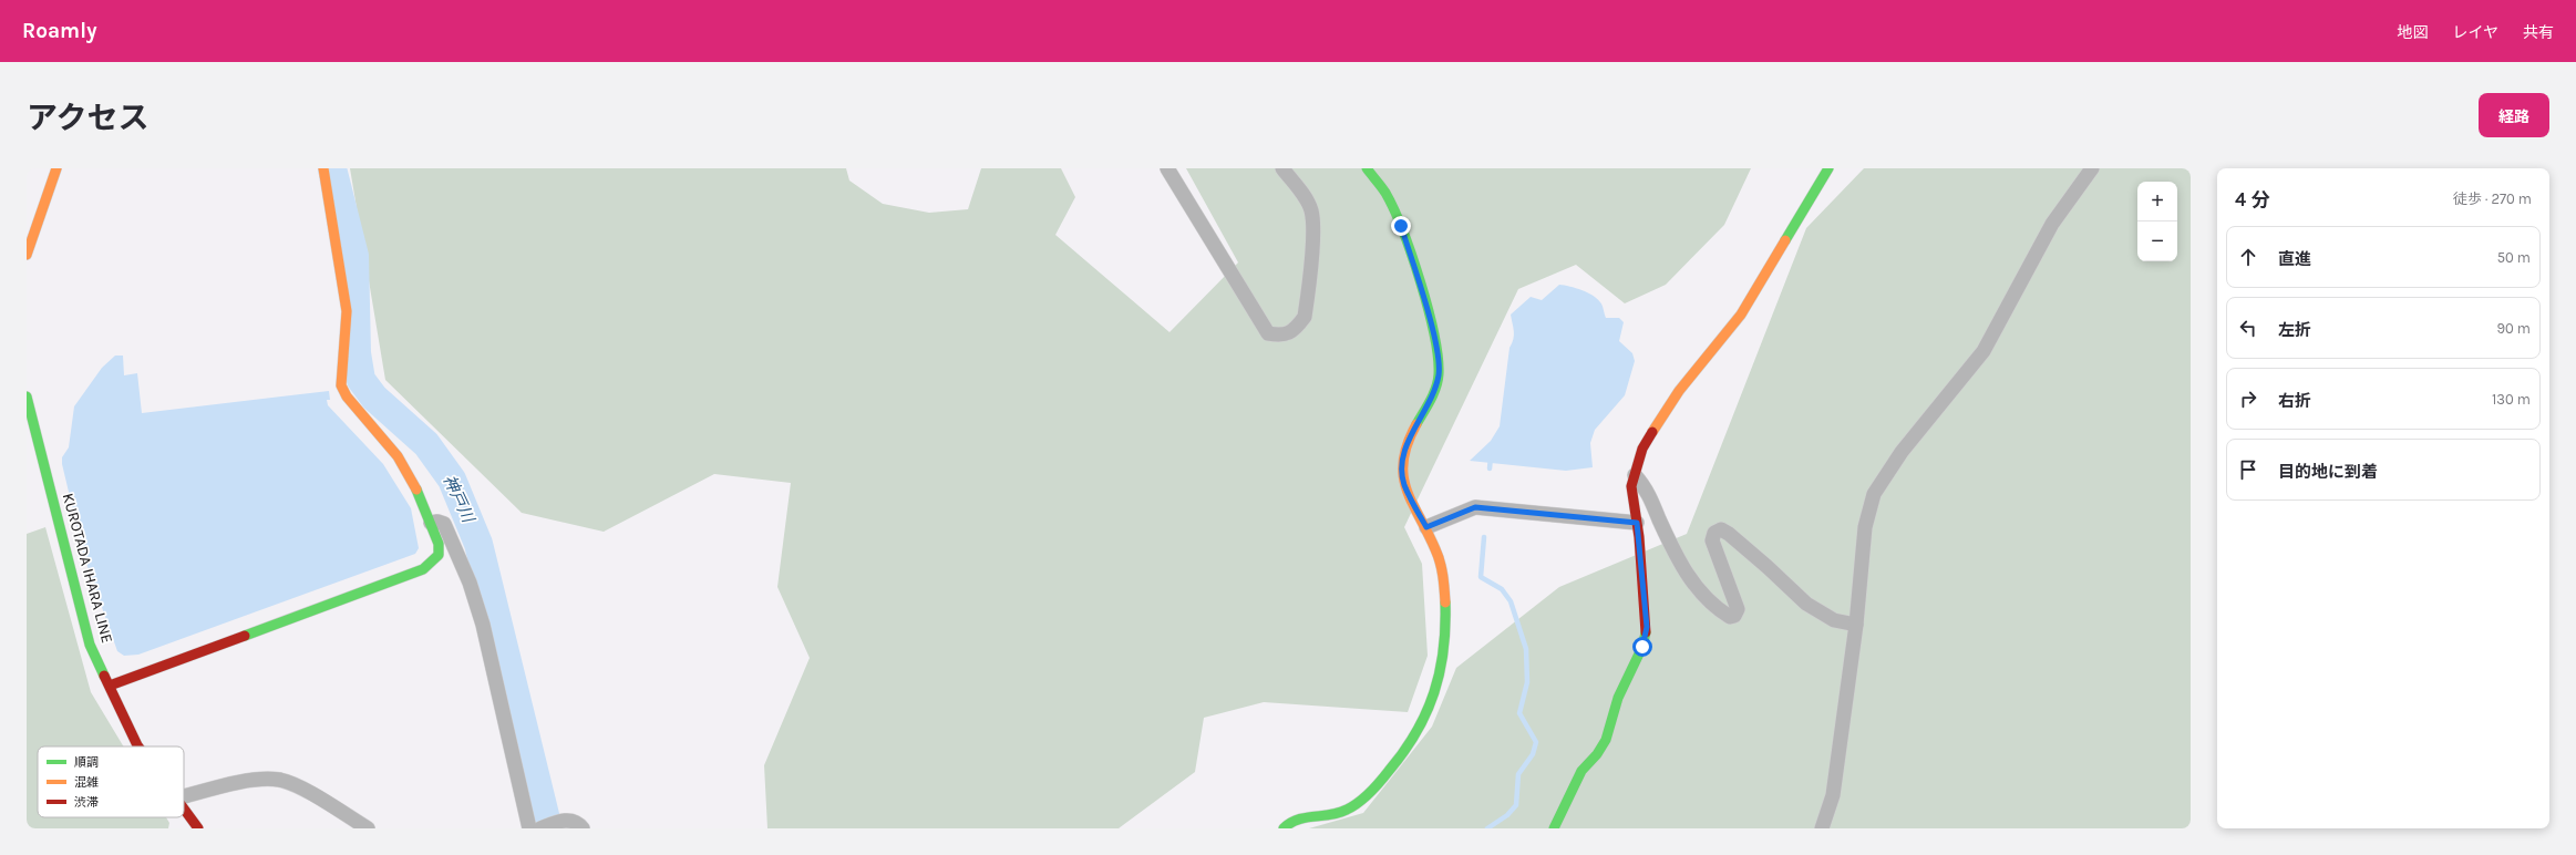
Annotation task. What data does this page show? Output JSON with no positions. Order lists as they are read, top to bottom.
{
  "streets": {
    "street": ["KUROTADA IHARA LINE"]
  },
  "water": ["神戸川"],
  "legend": ["順調", "混雑", "渋滞"],
  "page": {
    "header": "Roamly",
    "nav": ["地図", "レイヤ", "共有"],
    "title": "アクセス",
    "buttons": "経路",
    "heading": ["4 分", "徒歩 · 270 m"],
    "map_buttons": ["+", "−"],
    "list": [
      ["直進", "50 m"],
      ["左折", "90 m"],
      ["右折", "130 m"],
      "目的地に到着"
    ]
  }
}
